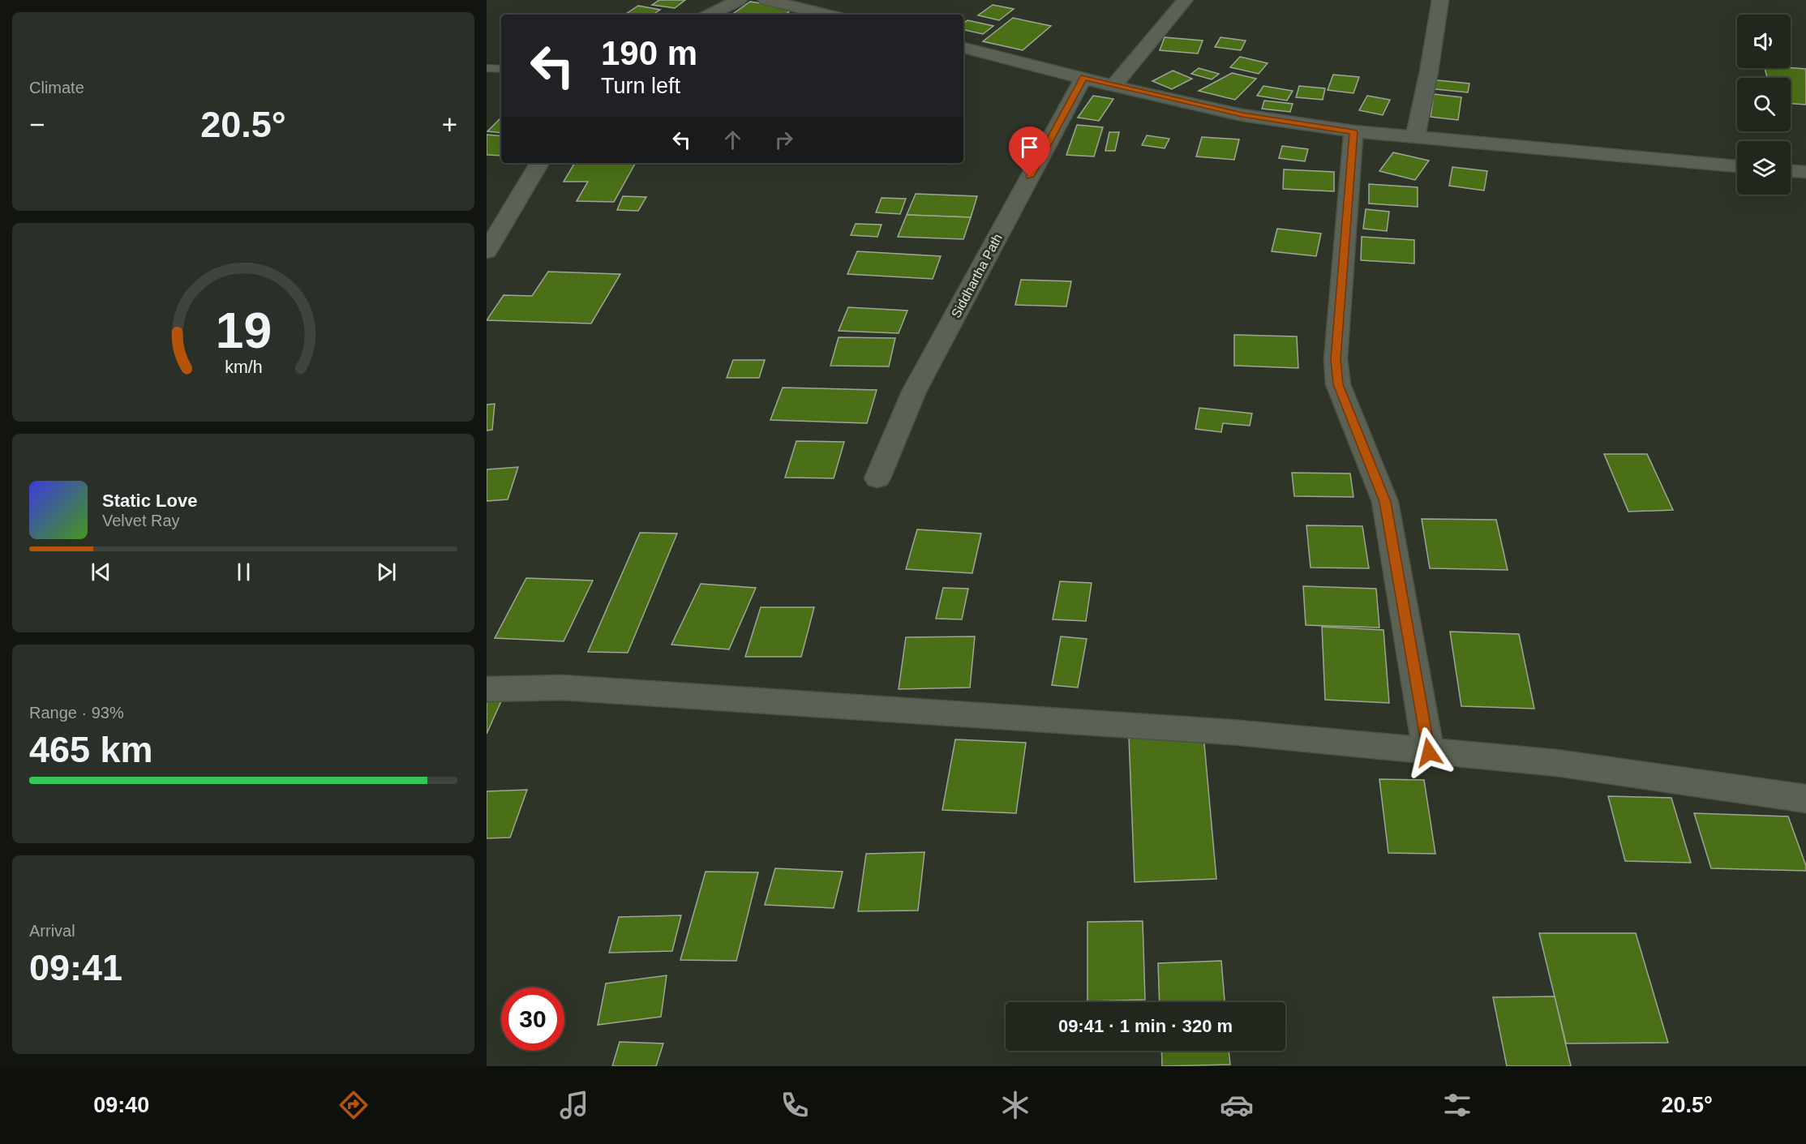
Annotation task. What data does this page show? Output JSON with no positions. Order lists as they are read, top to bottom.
{
  "streets": {
    "street": ["Siddhartha Path"]
  },
  "page": {
    "tile": [
      "Climate",
      ["Range · 93%", "465 km"],
      ["Arrival", "09:41"]
    ],
    "turn": ["190 m", "Turn left"],
    "heat": ["−", "20.5°", "+"],
    "song": ["Static Love", "Velvet Ray"],
    "limit": "30",
    "trip": "09:41 · 1 min · 320 m",
    "tabs": ["09:40", "20.5°"],
    "gauge": ["19", "km/h"]
  }
}
